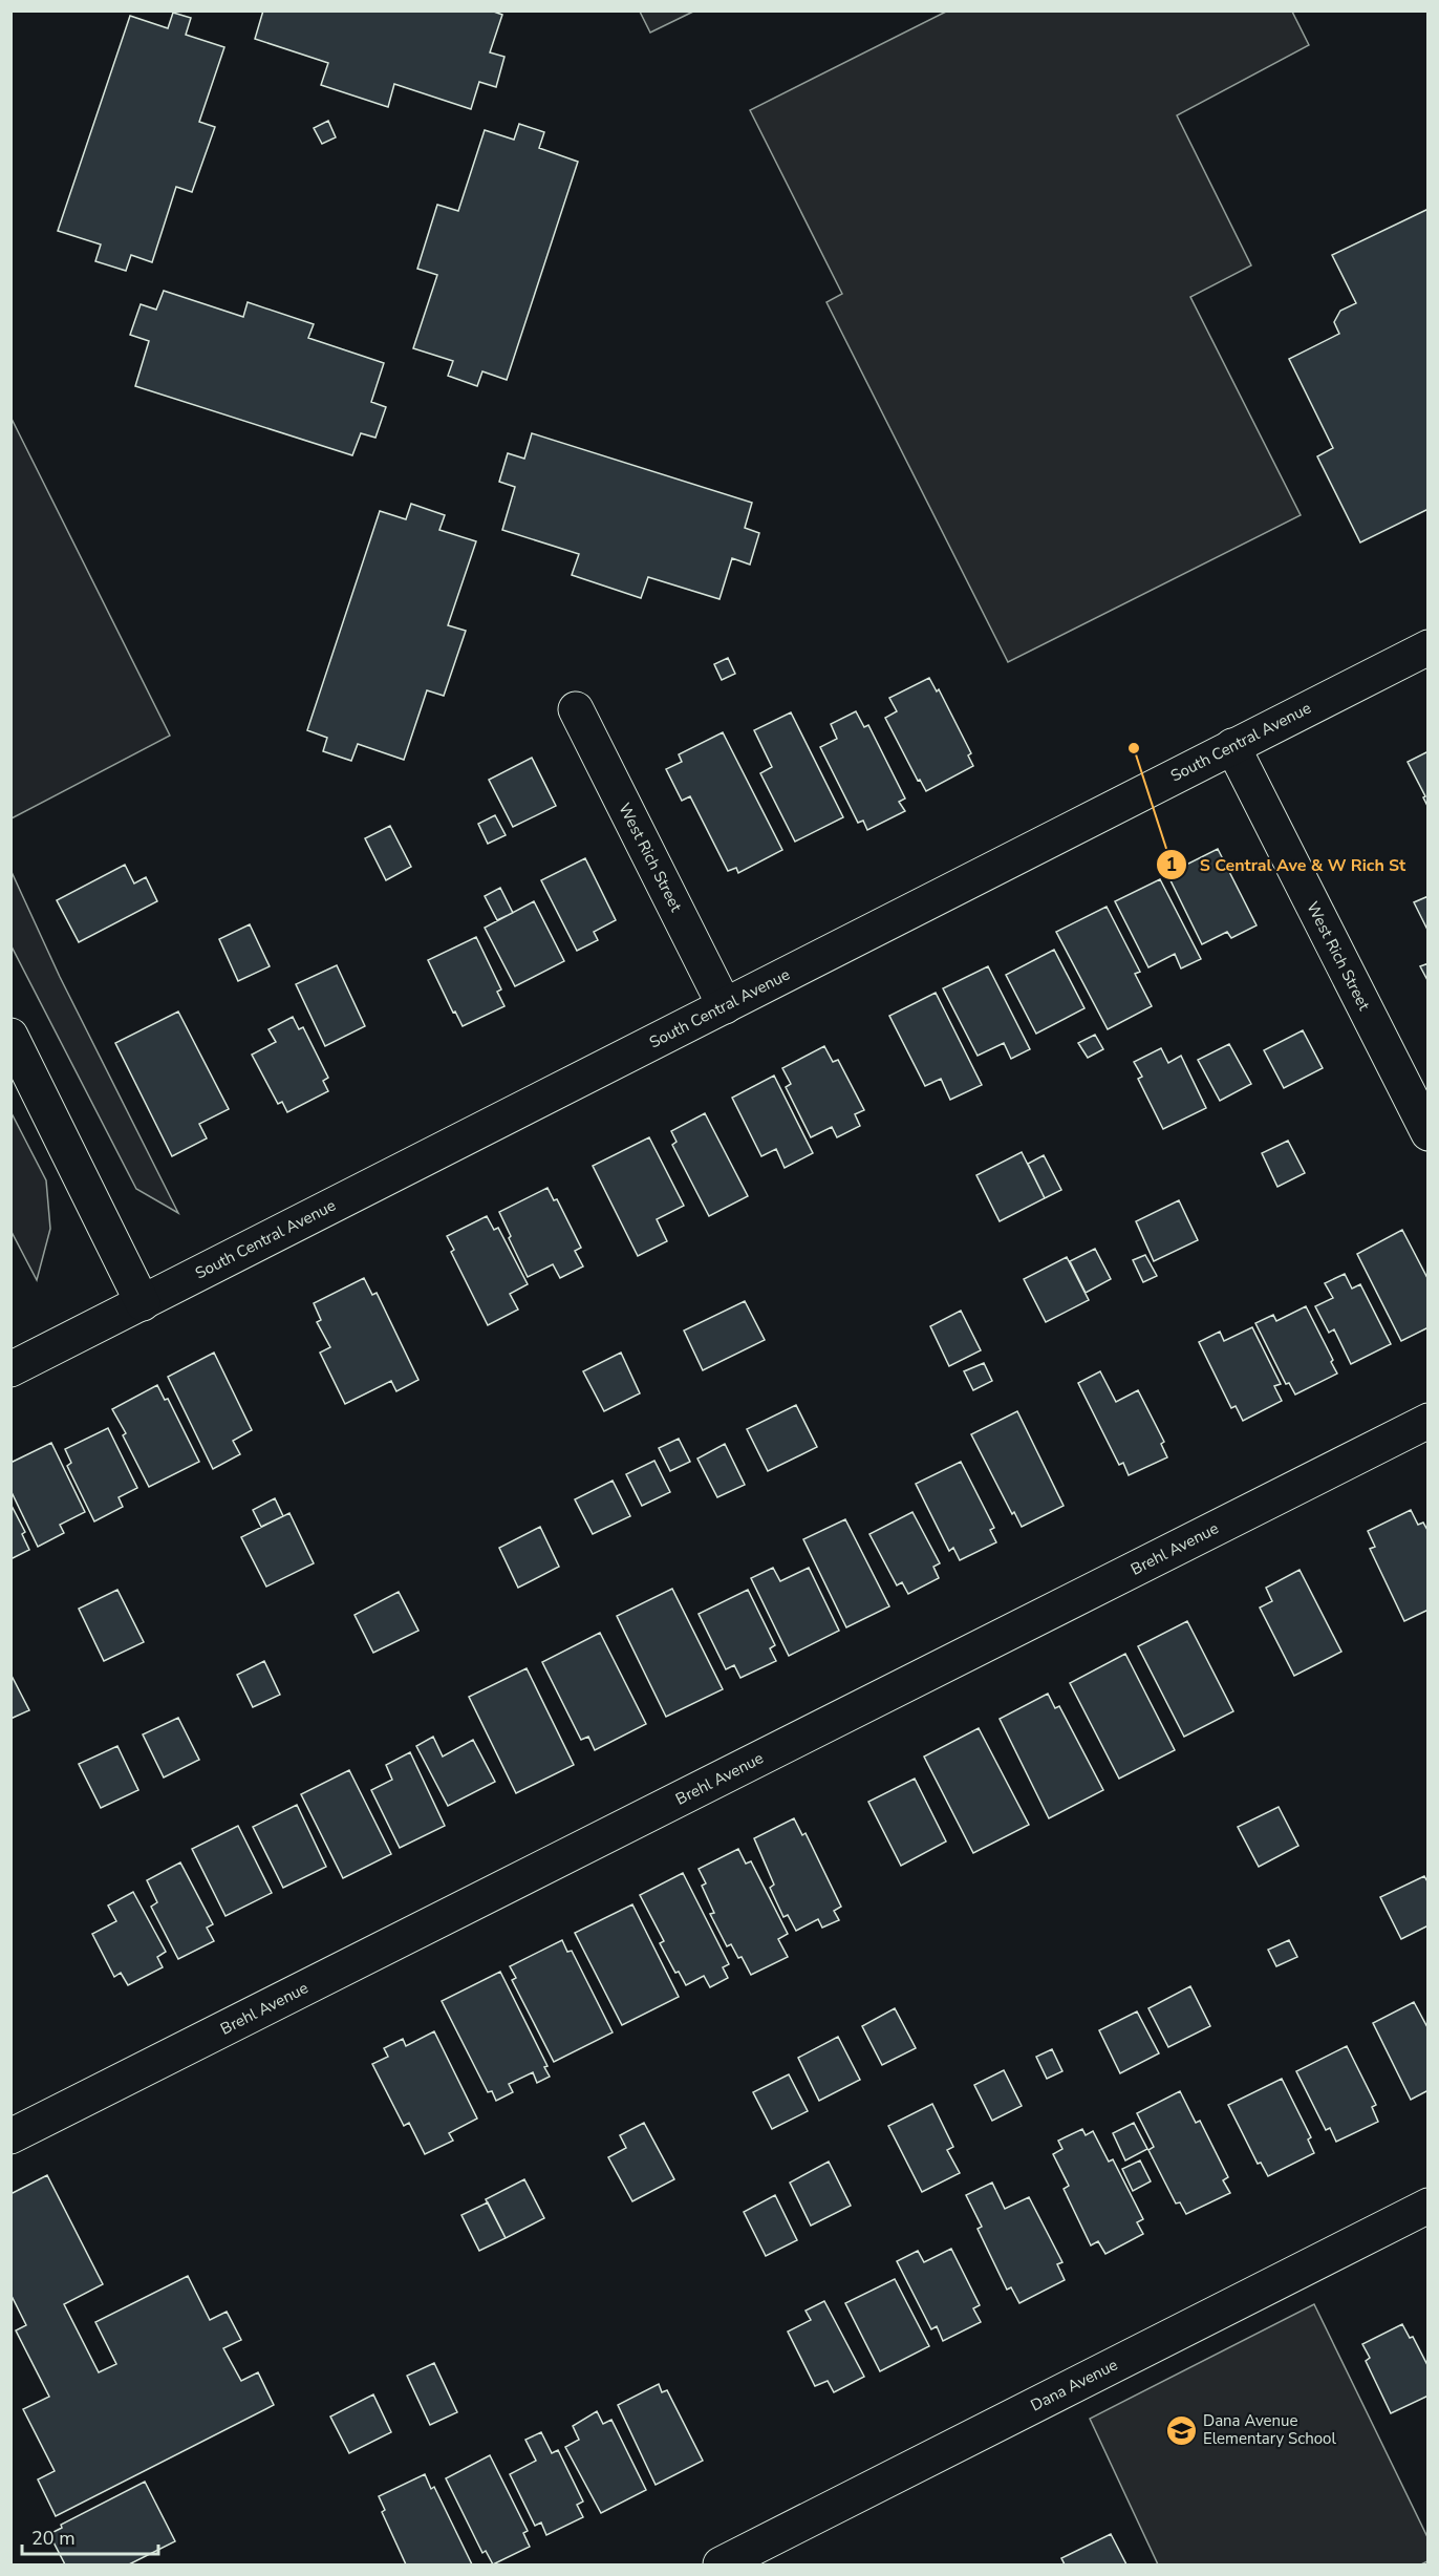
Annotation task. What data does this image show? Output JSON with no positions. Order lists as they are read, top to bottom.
{
  "streets": {
    "main road": [
      "South Central Avenue",
      "West Rich Street",
      "Brehl Avenue",
      "Dana Avenue"
    ]
  },
  "crossings": [
    ["South Central Avenue", "West Rich Street"]
  ],
  "places": {
    "other": ["S Central Ave & W Rich St"],
    "school or university": ["Dana Avenue Elementary School"]
  },
  "scale_bar": "20 m"
}
